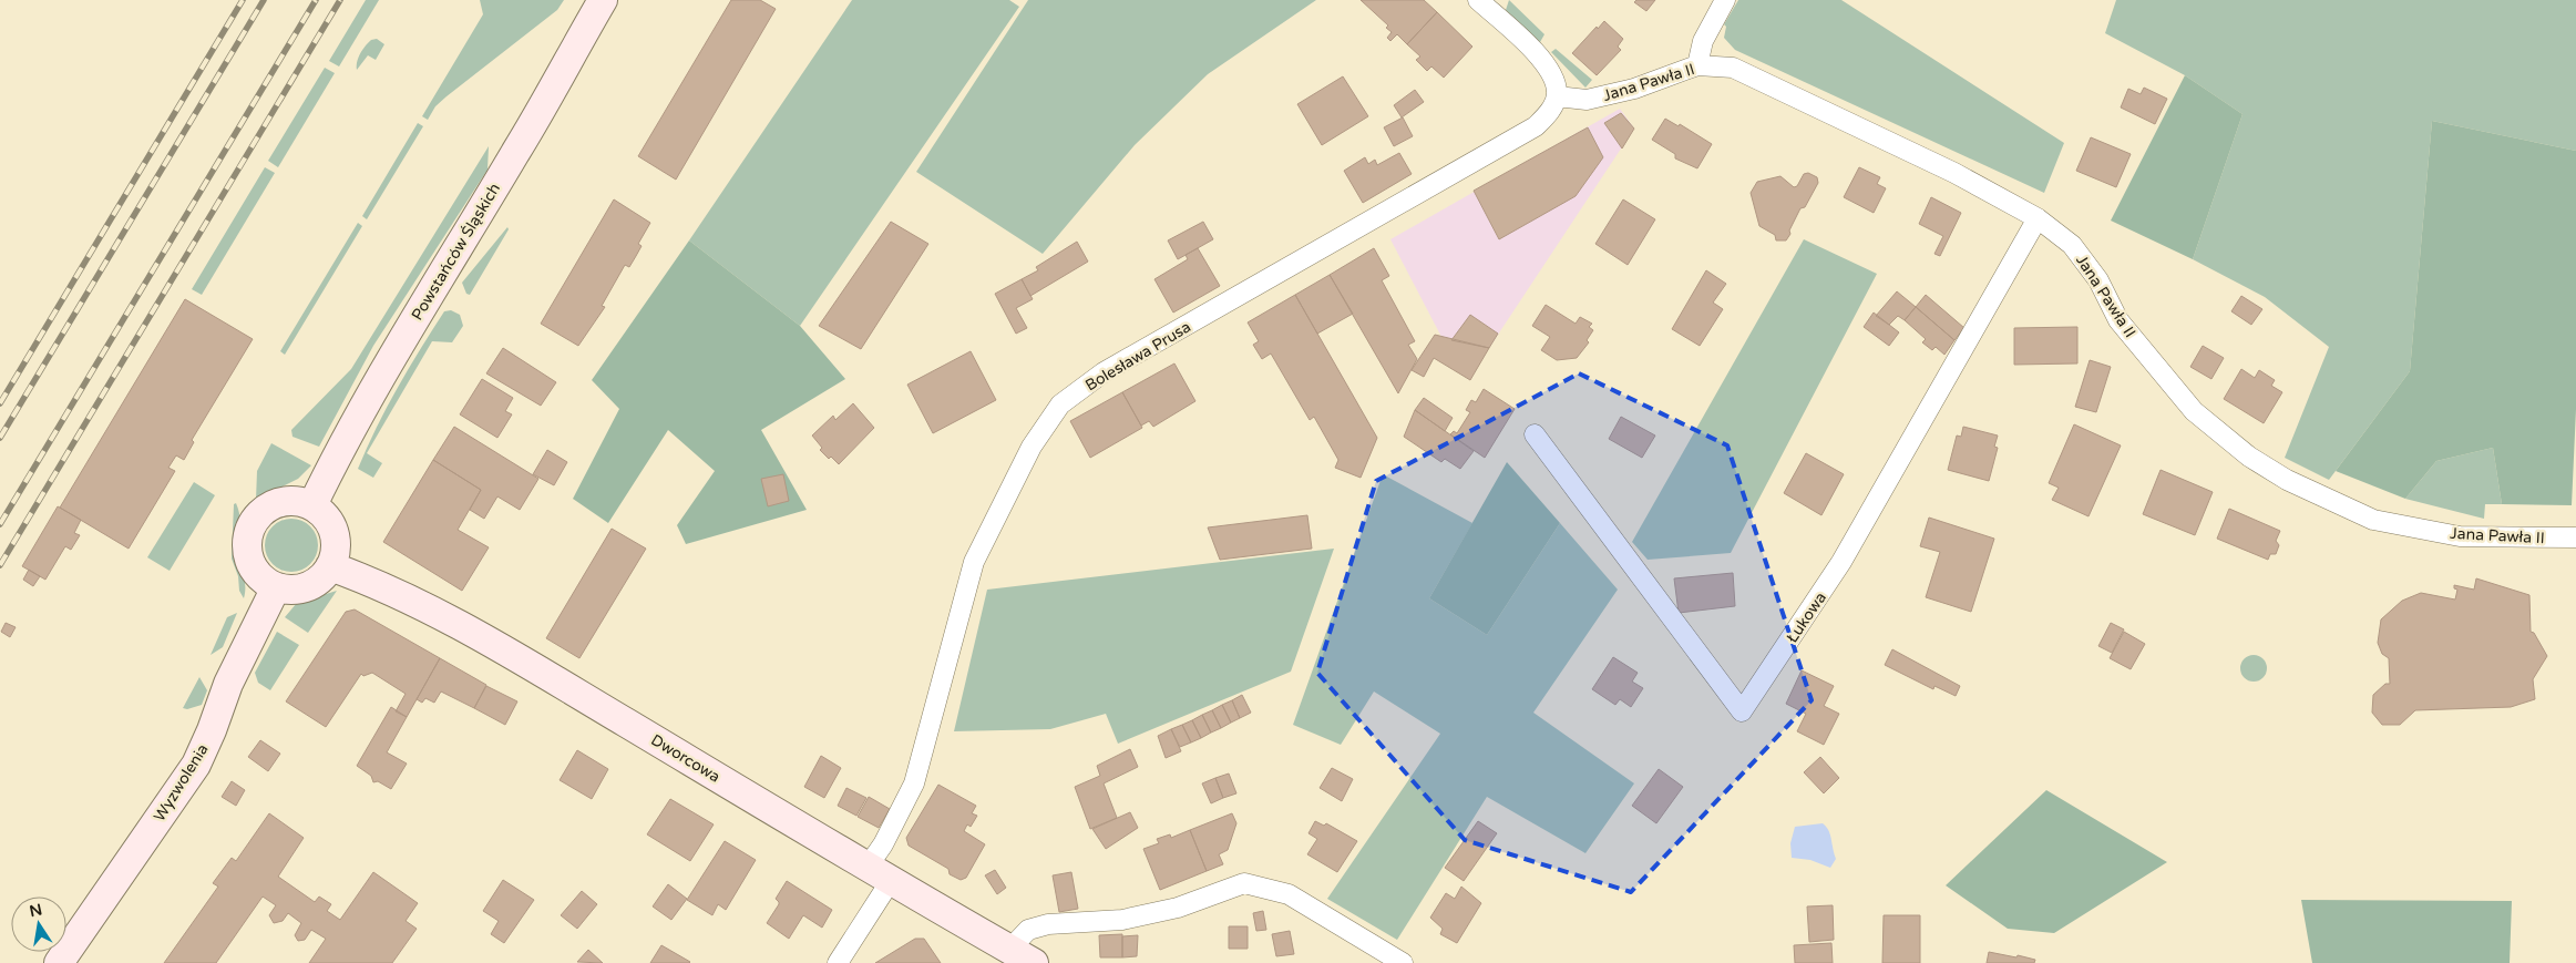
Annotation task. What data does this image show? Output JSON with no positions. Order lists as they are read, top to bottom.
{
  "streets": {
    "street": [
      "Jana Pawła II",
      "Powstańców Śląskich",
      "Bolesława Prusa",
      "Łukowa",
      "Dworcowa",
      "Wyzwolenia"
    ]
  },
  "crossings": [
    ["Jana Pawła II", "Bolesława Prusa"],
    ["Jana Pawła II", "Łukowa"],
    ["Powstańców Śląskich", "Dworcowa"],
    ["Powstańców Śląskich", "Wyzwolenia"],
    ["Bolesława Prusa", "Dworcowa"],
    ["Dworcowa", "Wyzwolenia"]
  ],
  "north": "top"
}
